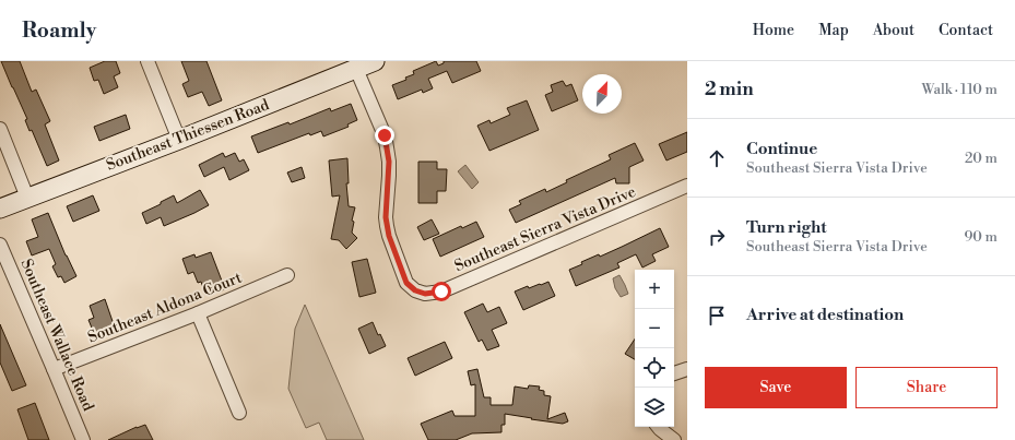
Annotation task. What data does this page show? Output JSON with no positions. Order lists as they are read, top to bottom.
{
  "streets": {
    "main road": ["Southeast Thiessen Road"],
    "street": ["Southeast Sierra Vista Drive", "Southeast Aldona Court", "Southeast Wallace Road"]
  },
  "crossings": [
    ["Southeast Thiessen Road", "Southeast Sierra Vista Drive"],
    ["Southeast Aldona Court", "Southeast Wallace Road"]
  ],
  "north": "top right",
  "page": {
    "header": "Roamly",
    "nav": [
      "Home",
      "Map",
      "About",
      "Contact"
    ],
    "heading": ["2 min", "Walk · 110 m"],
    "list": [
      ["Continue", "Southeast Sierra Vista Drive", "20 m"],
      ["Turn right", "Southeast Sierra Vista Drive", "90 m"],
      "Arrive at destination"
    ],
    "map_buttons": ["+", "−"],
    "buttons": ["Save", "Share"]
  }
}
